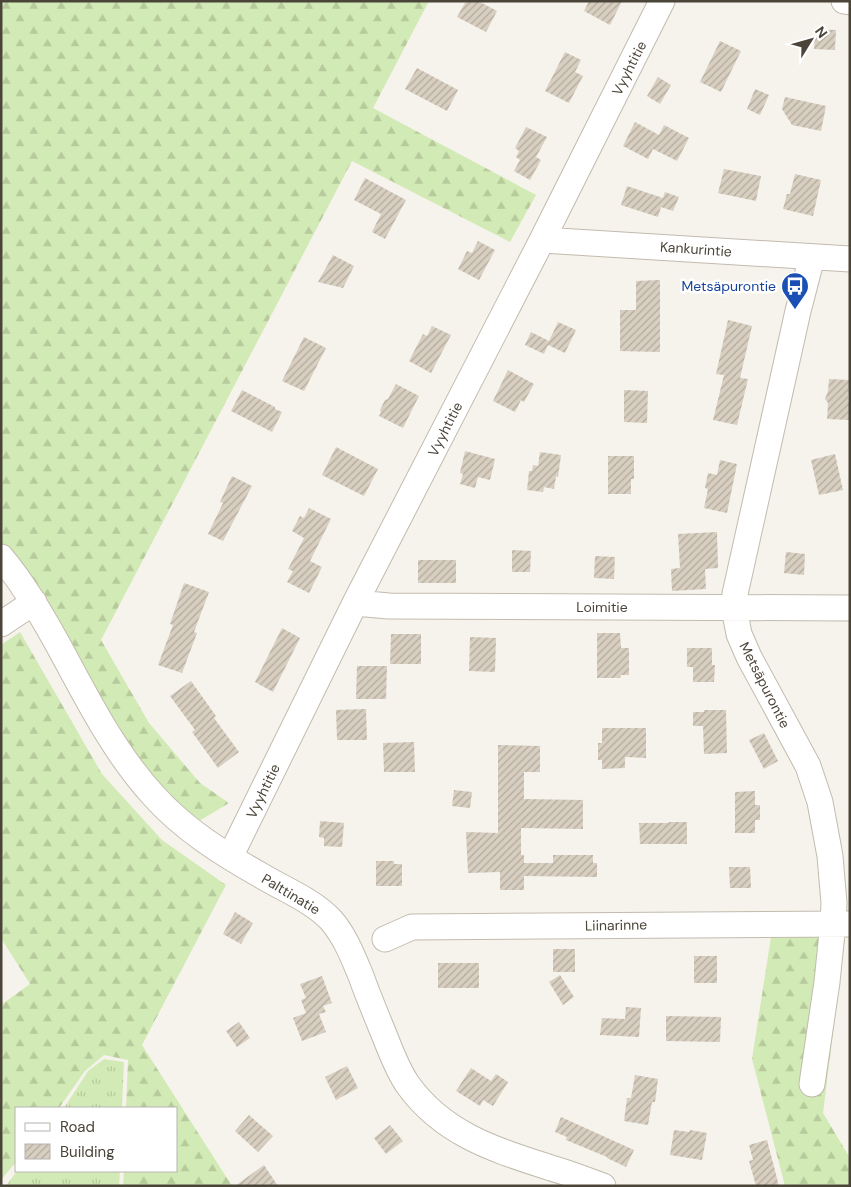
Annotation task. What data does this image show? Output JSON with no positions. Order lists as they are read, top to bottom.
{
  "streets": {
    "street": [
      "Vyyhtitie",
      "Kankurintie",
      "Loimitie",
      "Metsäpurontie",
      "Palttinatie",
      "Liinarinne"
    ]
  },
  "crossings": [
    ["Vyyhtitie", "Kankurintie"],
    ["Vyyhtitie", "Loimitie"],
    ["Vyyhtitie", "Palttinatie"],
    ["Kankurintie", "Metsäpurontie"],
    ["Loimitie", "Metsäpurontie"],
    ["Metsäpurontie", "Liinarinne"]
  ],
  "places": {
    "bus stop": ["Metsäpurontie"]
  },
  "legend": ["Road", "Building"],
  "north": "top right"
}
